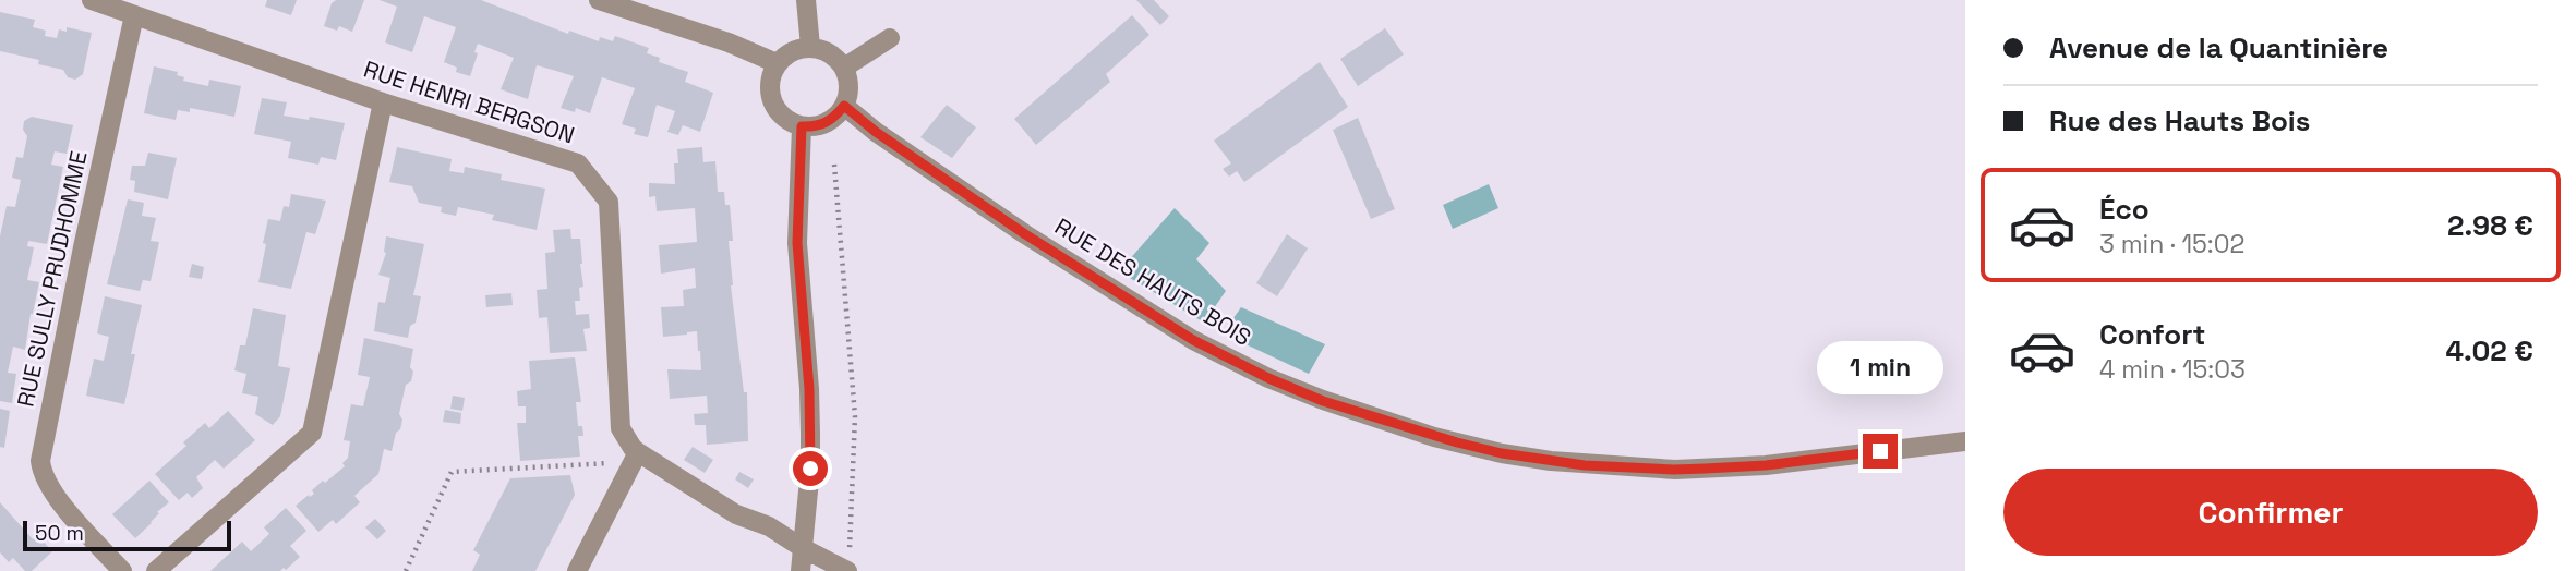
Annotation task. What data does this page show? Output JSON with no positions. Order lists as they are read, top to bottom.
{
  "streets": {
    "street": ["RUE HENRI BERGSON", "RUE SULLY PRUDHOMME", "RUE DES HAUTS BOIS"]
  },
  "crossings": [
    ["RUE HENRI BERGSON", "RUE SULLY PRUDHOMME"]
  ],
  "scale_bar": "50 m",
  "page": {
    "banner": ["Avenue de la Quantinière", "Rue des Hauts Bois"],
    "list": [
      {
        "name": "Éco",
        "note": "3 min · 15:02",
        "value": "2.98 €"
      },
      {
        "name": "Confort",
        "note": "4 min · 15:03",
        "value": "4.02 €"
      }
    ],
    "bubble": "1 min",
    "buttons": "Confirmer",
    "scale": "50 m"
  }
}
